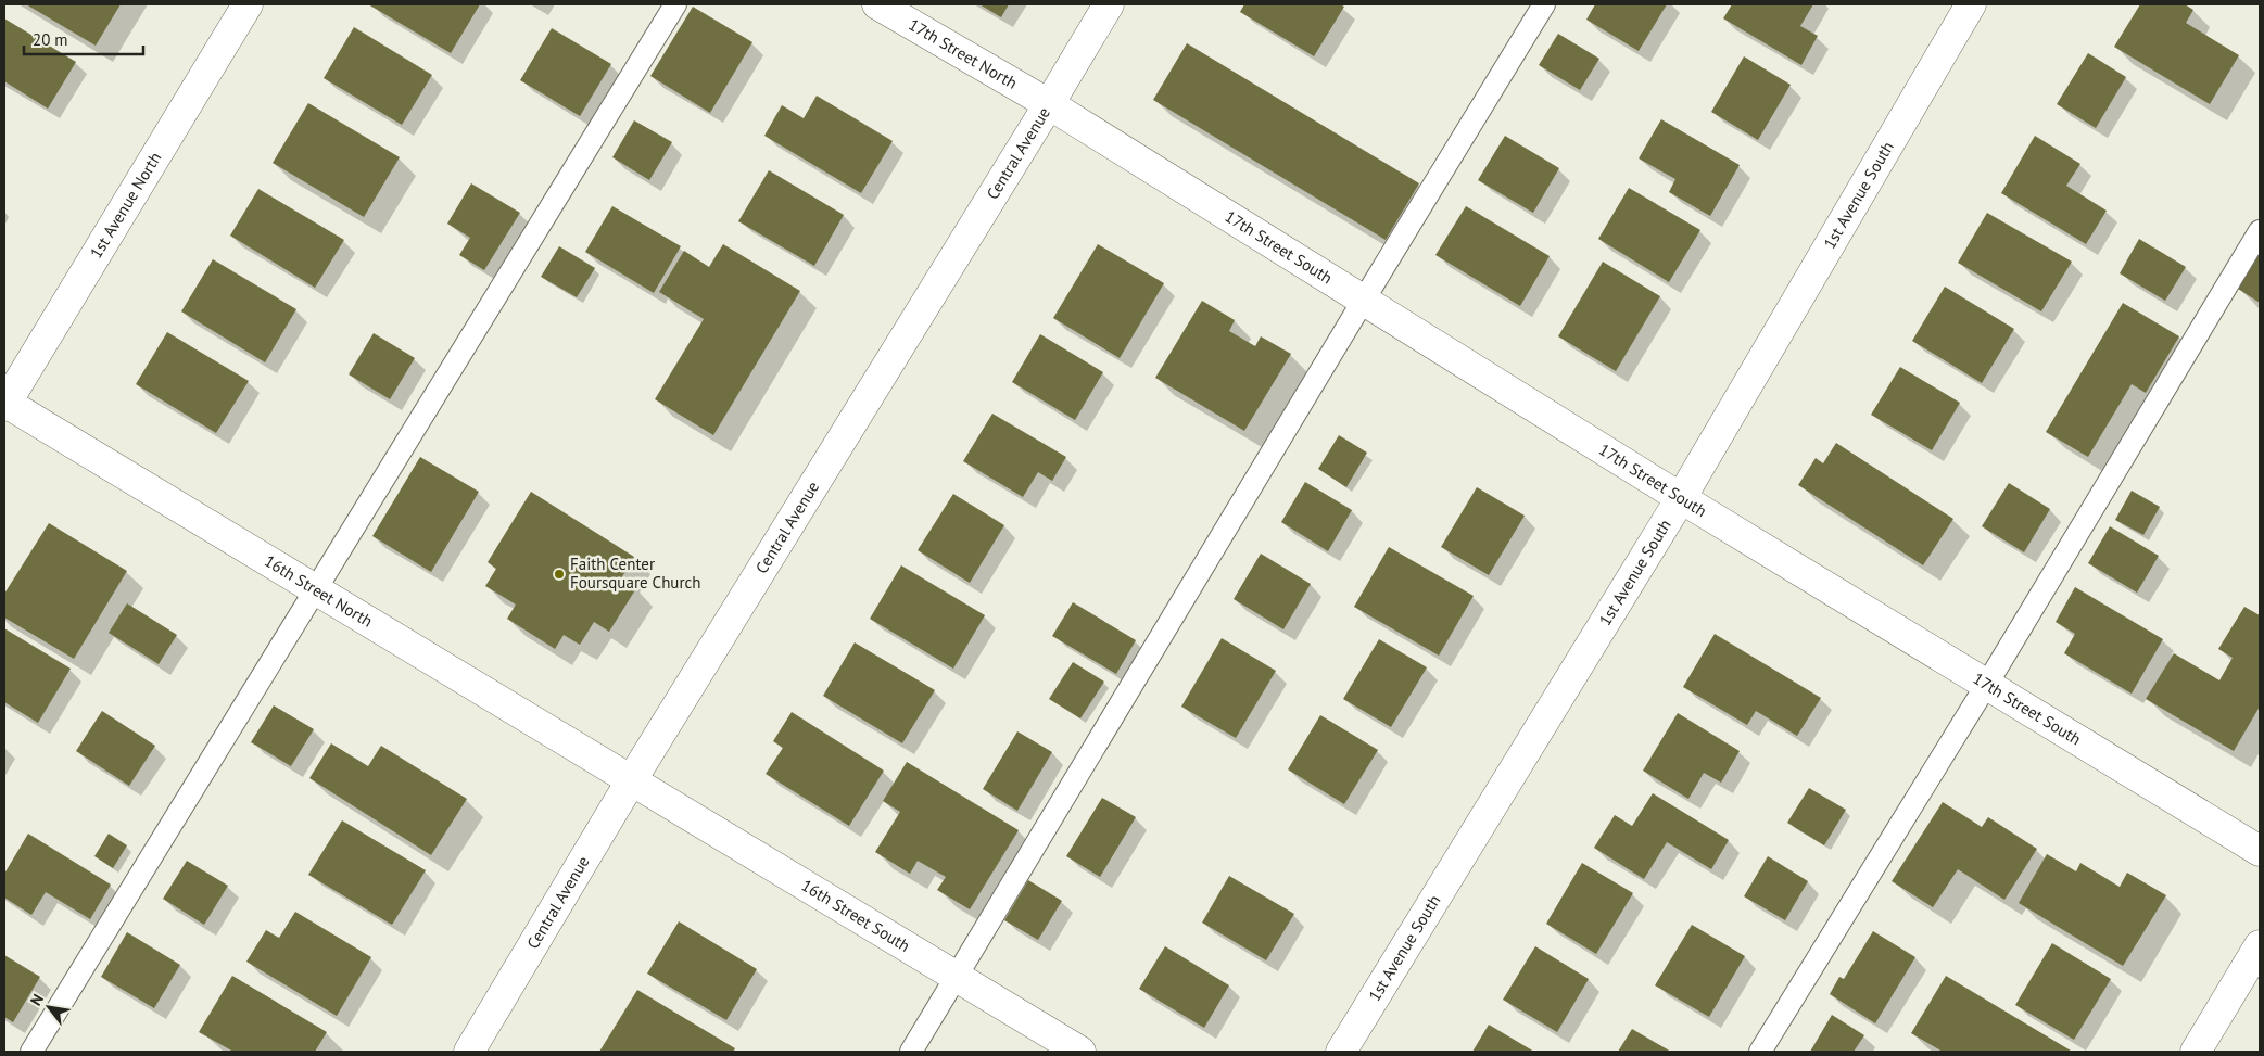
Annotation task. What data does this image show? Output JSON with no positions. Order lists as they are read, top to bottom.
{
  "streets": {
    "street": [
      "17th Street North",
      "Central Avenue",
      "1st Avenue South",
      "1st Avenue North",
      "17th Street South",
      "16th Street North",
      "16th Street South"
    ]
  },
  "crossings": [
    ["17th Street North", "Central Avenue"],
    ["17th Street North", "17th Street South"],
    ["Central Avenue", "17th Street South"],
    ["Central Avenue", "16th Street North"],
    ["Central Avenue", "16th Street South"],
    ["1st Avenue South", "17th Street South"],
    ["1st Avenue North", "16th Street North"],
    ["16th Street North", "16th Street South"]
  ],
  "places": ["Faith Center Foursquare Church"],
  "scale_bar": "20 m",
  "north": "top left"
}
